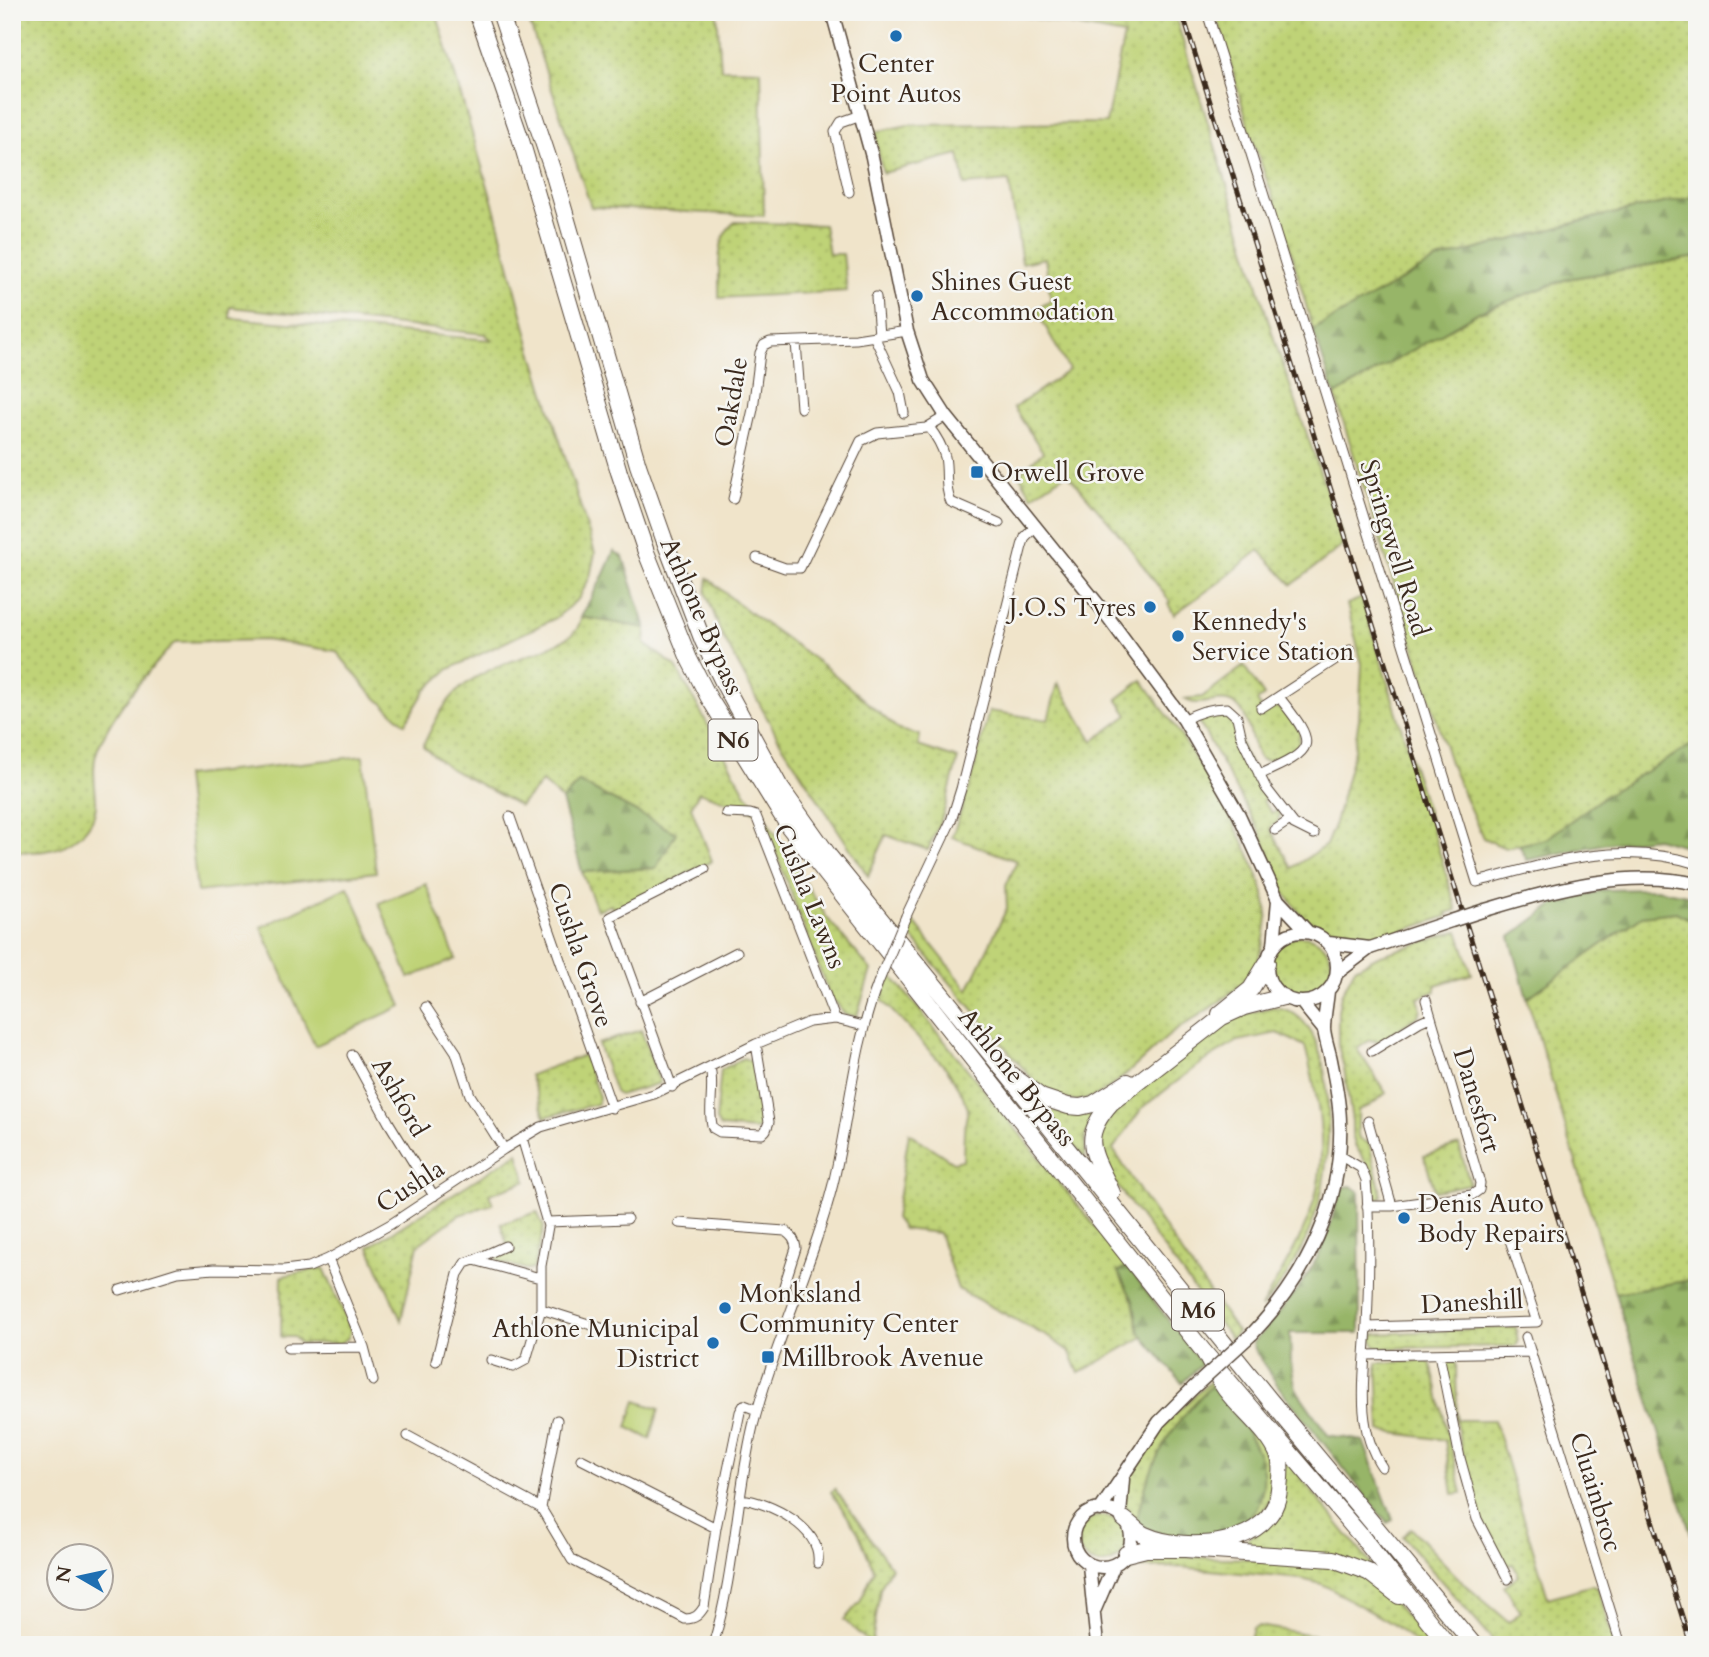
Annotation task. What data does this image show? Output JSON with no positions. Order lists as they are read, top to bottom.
{
  "streets": {
    "highway": ["Athlone Bypass", "N6", "M6"],
    "street": [
      "Oakdale",
      "Springwell Road",
      "Cushla Lawns",
      "Cushla Grove",
      "Ashford",
      "Danesfort",
      "Cushla",
      "Daneshill",
      "Cluainbroc"
    ]
  },
  "crossings": [
    ["Athlone Bypass", "M6"],
    ["Cushla Lawns", "Cushla"],
    ["Cushla Grove", "Cushla"],
    ["Ashford", "Cushla"]
  ],
  "places": {
    "other": [
      "Center Point Autos",
      "Shines Guest Accommodation",
      "J.O.S Tyres",
      "Kennedy's Service Station",
      "Denis Auto Body Repairs",
      "Monksland Community Center",
      "Athlone Municipal District"
    ],
    "transit": ["Orwell Grove", "Millbrook Avenue"]
  },
  "north": "left"
}
